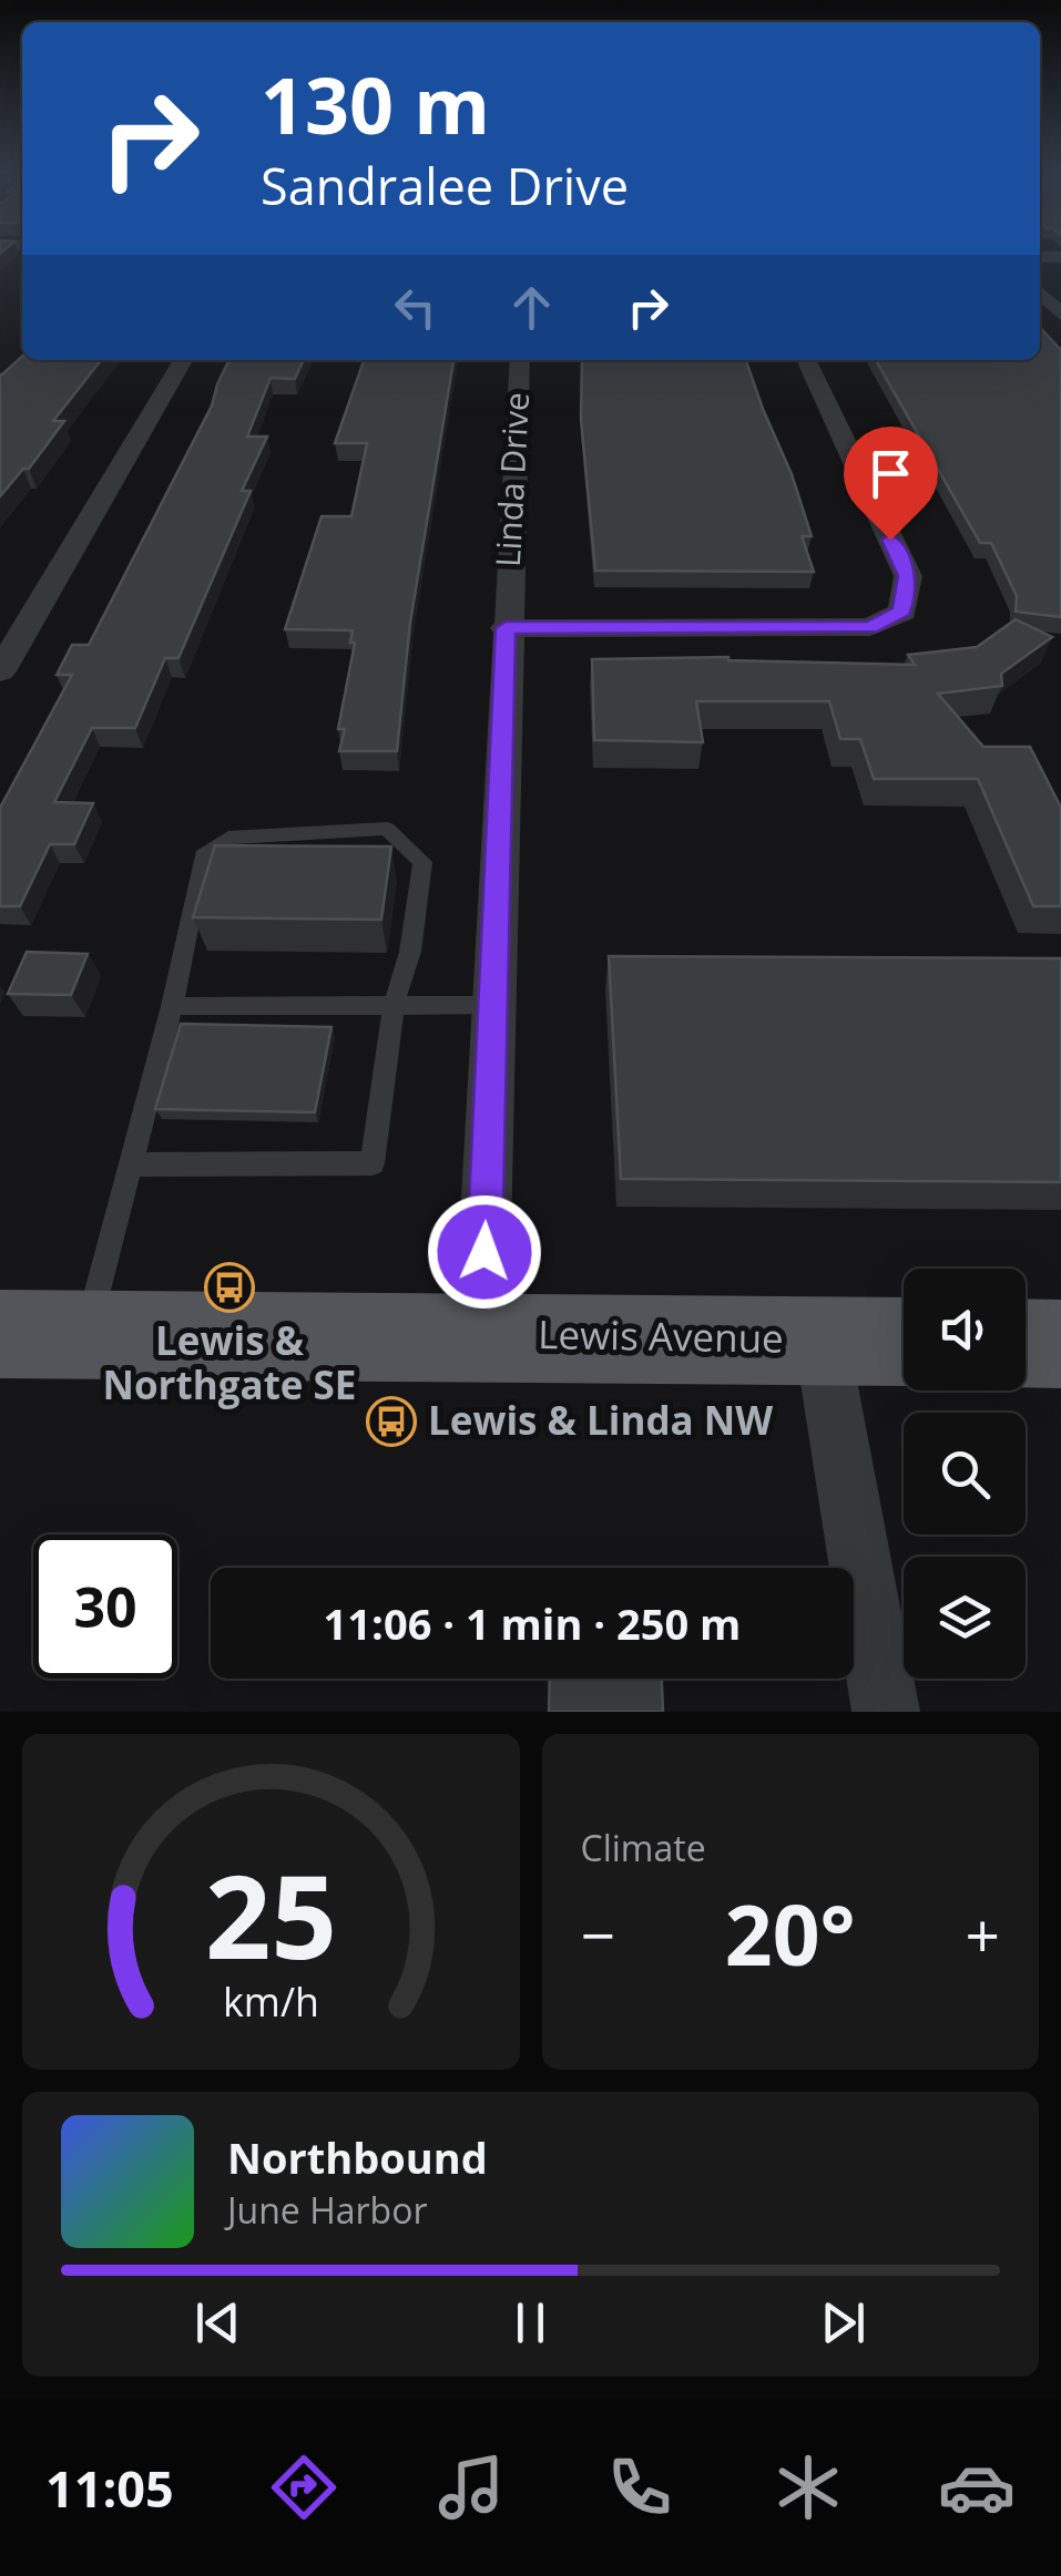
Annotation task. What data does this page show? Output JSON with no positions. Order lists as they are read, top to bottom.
{
  "streets": {
    "main road": ["Lewis Avenue"],
    "street": ["Linda Drive"]
  },
  "crossings": [
    ["Linda Drive", "Lewis Avenue"]
  ],
  "places": {
    "bus stop": ["Lewis & Northgate SE", "Lewis & Linda NW"]
  },
  "page": {
    "turn": ["130 m", "Sandralee Drive"],
    "limit": "30",
    "trip": "11:06 · 1 min · 250 m",
    "tile": "Climate",
    "heat": ["−", "20°", "+"],
    "song": ["Northbound", "June Harbor"],
    "tabs": "11:05",
    "gauge": ["25", "km/h"]
  }
}
